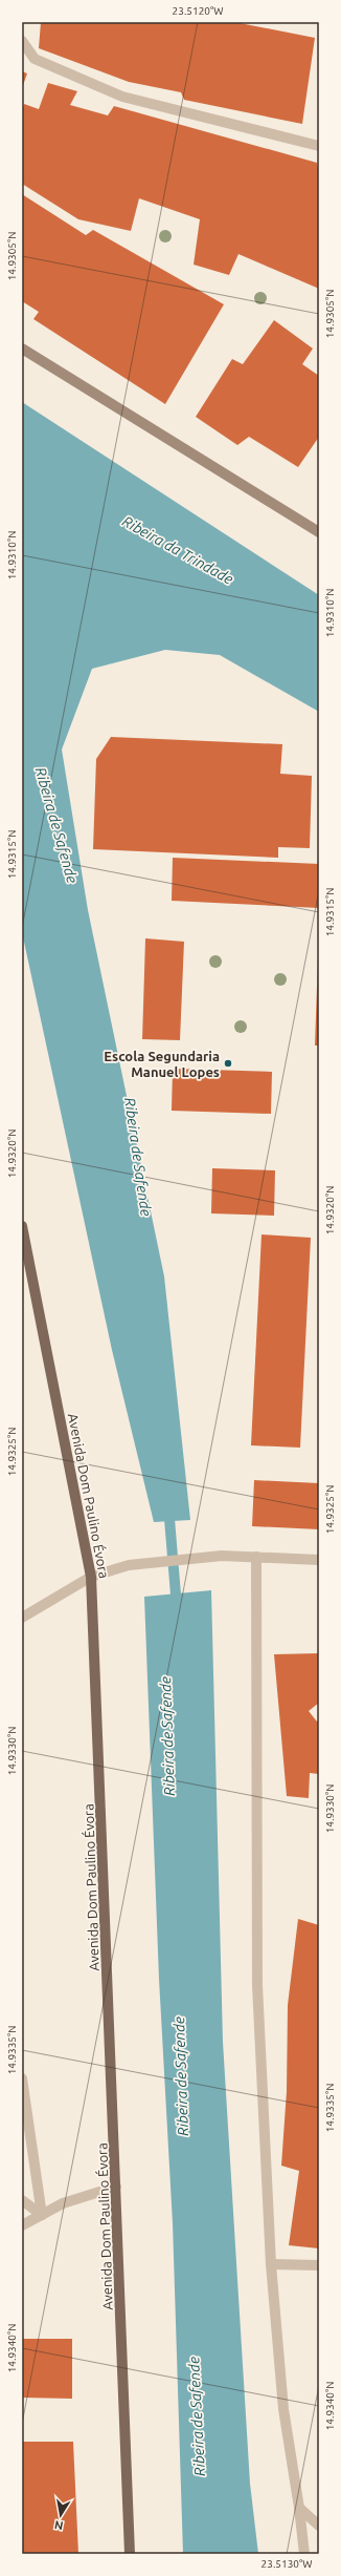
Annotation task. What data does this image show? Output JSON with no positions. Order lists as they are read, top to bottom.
{
  "streets": {
    "main road": ["Avenida Dom Paulino Évora"]
  },
  "water": ["Ribeira da Trindade", "Ribeira de Safende"],
  "places": ["Escola Segundaria Manuel Lopes"],
  "north": "bottom",
  "coordinates": [
    "23.5120°W",
    "14.9305°N",
    "14.9310°N",
    "14.9315°N",
    "14.9320°N",
    "14.9325°N",
    "14.9330°N",
    "14.9335°N",
    "14.9340°N",
    "23.5130°W"
  ]
}
